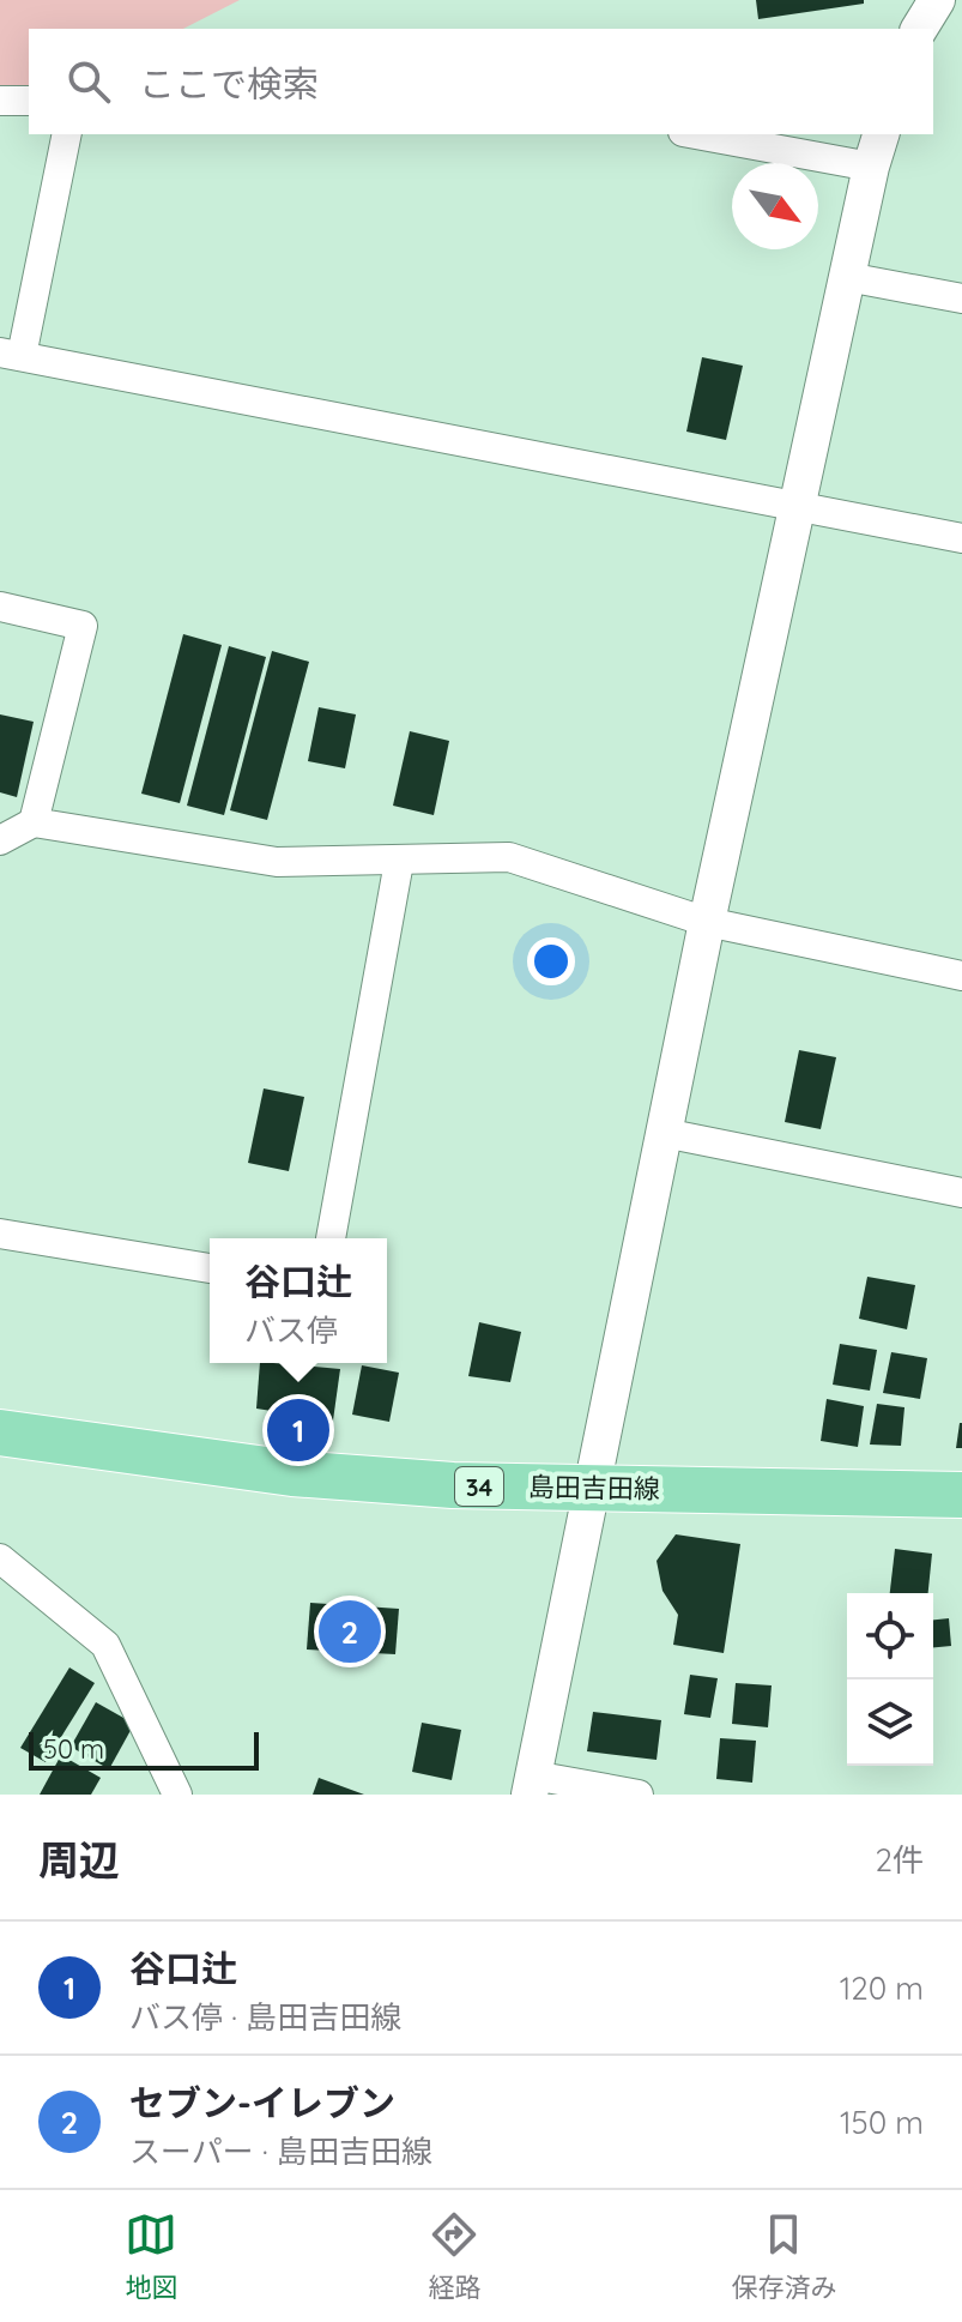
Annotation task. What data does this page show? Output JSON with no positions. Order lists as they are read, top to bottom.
{
  "streets": {
    "main road": ["34", "島田吉田線"]
  },
  "scale_bar": "50 m",
  "north": "bottom right",
  "page": {
    "search": "ここで検索",
    "popup": ["谷口辻", "バス停"],
    "pins": ["1", "2"],
    "scale": "50 m",
    "heading": ["周辺", "2件"],
    "list": [
      {
        "mark": "1",
        "name": "谷口辻",
        "note": "バス停 · 島田吉田線",
        "value": "120 m"
      },
      {
        "mark": "2",
        "name": "セブン-イレブン",
        "note": "スーパー · 島田吉田線",
        "value": "150 m"
      }
    ],
    "nav": ["地図", "経路", "保存済み"]
  }
}
